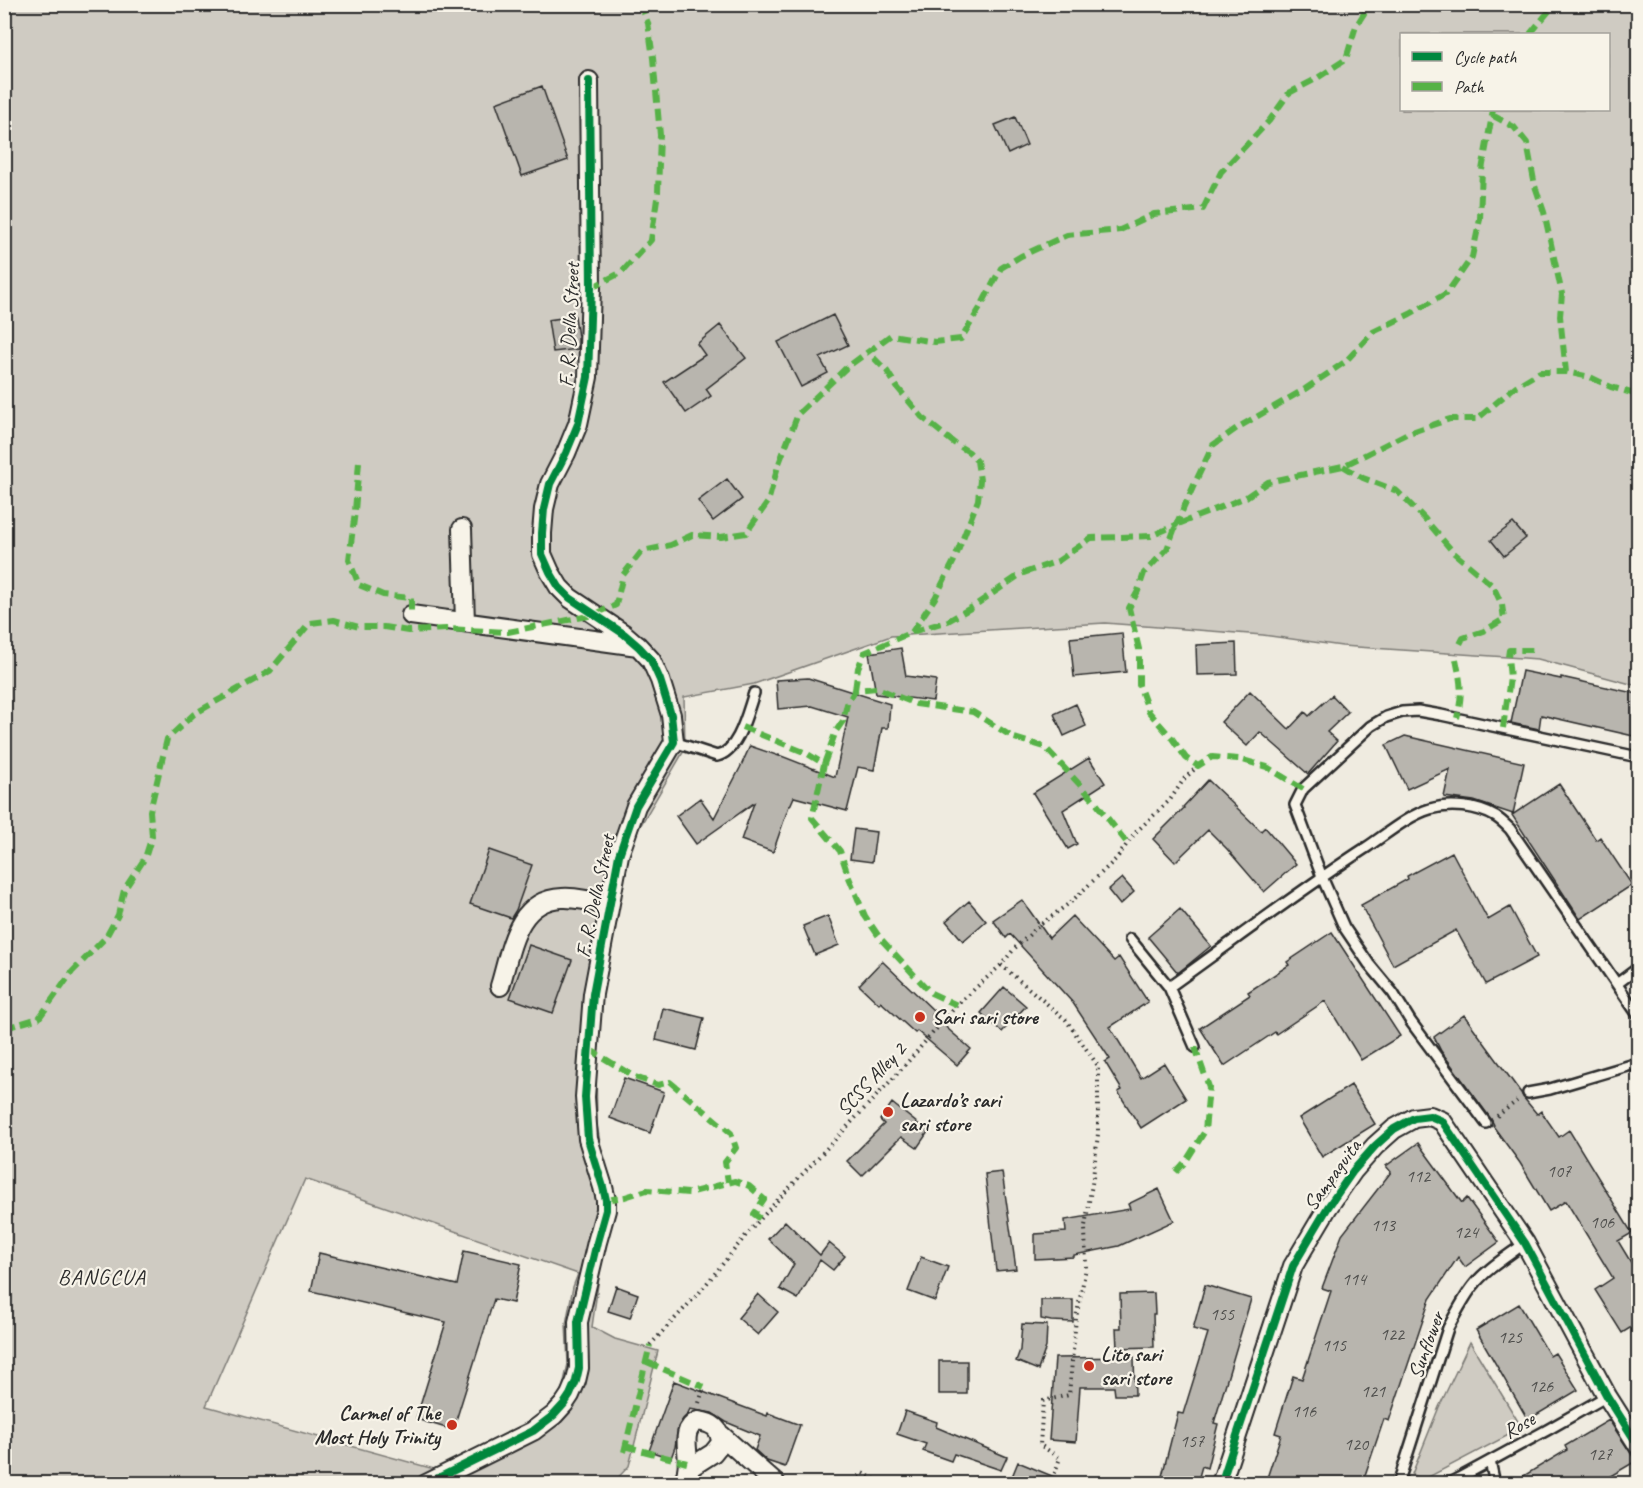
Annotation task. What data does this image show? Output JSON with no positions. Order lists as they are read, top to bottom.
{
  "streets": {
    "street": ["F. R. Della Street", "Sampaguita"],
    "lane": ["Sunflower", "Rose"],
    "path": ["SCSS Alley 2"]
  },
  "crossings": [
    ["Sampaguita", "Sunflower"],
    ["Sampaguita", "Rose"]
  ],
  "districts": ["BANGCUA"],
  "places": [
    "Sari sari store",
    "Lazardo’s sari sari store",
    "Lito sari sari store",
    "Carmel of The Most Holy Trinity"
  ],
  "house_numbers": [
    "107",
    "112",
    "106",
    "113",
    "124",
    "114",
    "155",
    "122",
    "125",
    "115",
    "126",
    "121",
    "116",
    "157",
    "120",
    "127"
  ],
  "legend": ["Cycle path", "Path"]
}
